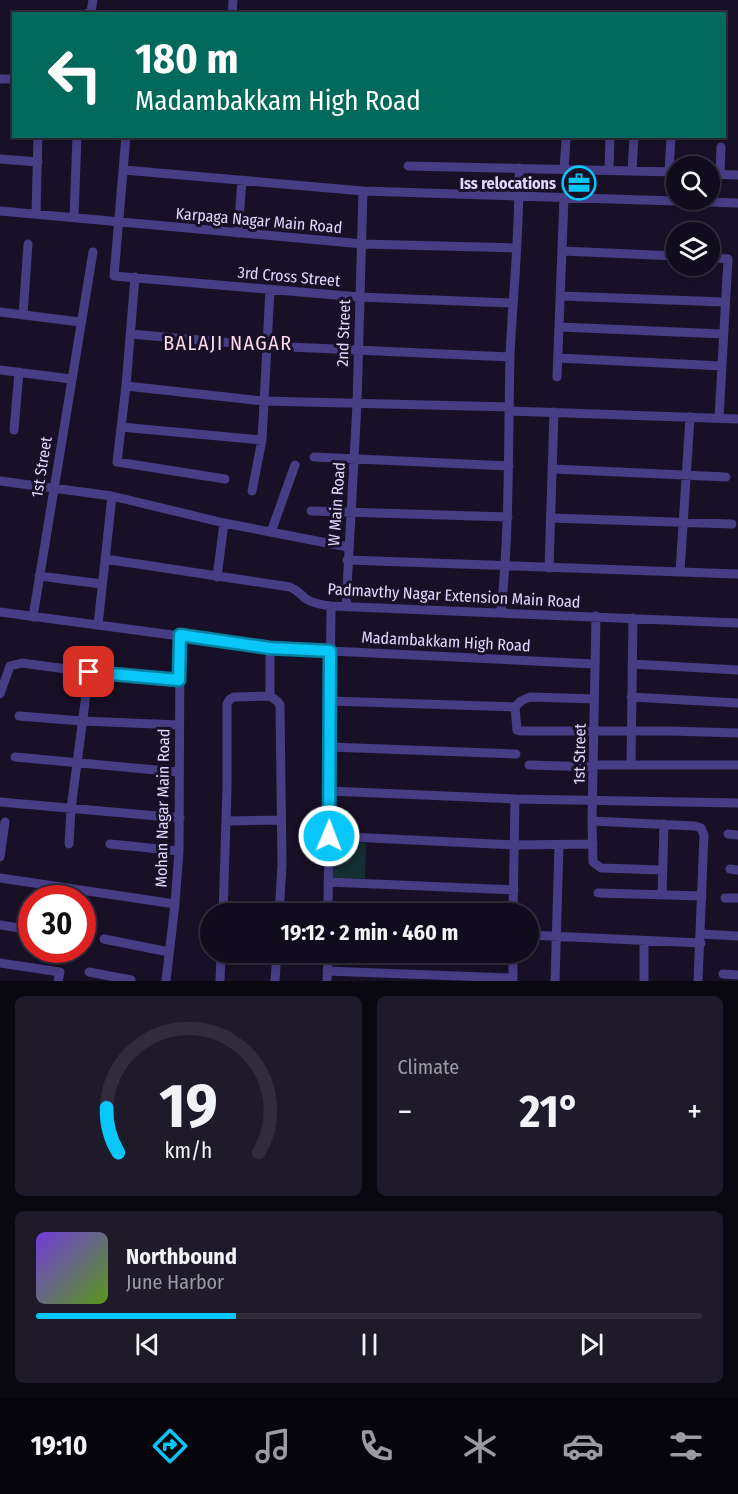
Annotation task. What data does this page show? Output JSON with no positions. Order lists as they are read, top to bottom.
{
  "streets": {
    "street": [
      "Karpaga Nagar Main Road",
      "3rd Cross Street",
      "2nd Street",
      "1st Street",
      "W Main Road",
      "Padmavthy Nagar Extension Main Road",
      "Madambakkam High Road",
      "Mohan Nagar Main Road"
    ]
  },
  "crossings": [
    ["Karpaga Nagar Main Road", "3rd Cross Street"],
    ["Karpaga Nagar Main Road", "2nd Street"],
    ["3rd Cross Street", "2nd Street"],
    ["2nd Street", "W Main Road"],
    ["1st Street", "Madambakkam High Road"],
    ["W Main Road", "Padmavthy Nagar Extension Main Road"],
    ["Madambakkam High Road", "Mohan Nagar Main Road"]
  ],
  "districts": ["BALAJI NAGAR"],
  "places": {
    "office": ["Iss relocations"]
  },
  "page": {
    "turn": ["180 m", "Madambakkam High Road"],
    "limit": "30",
    "trip": "19:12 · 2 min · 460 m",
    "tile": "Climate",
    "heat": ["−", "21°", "+"],
    "song": ["Northbound", "June Harbor"],
    "tabs": "19:10",
    "gauge": ["19", "km/h"]
  }
}
